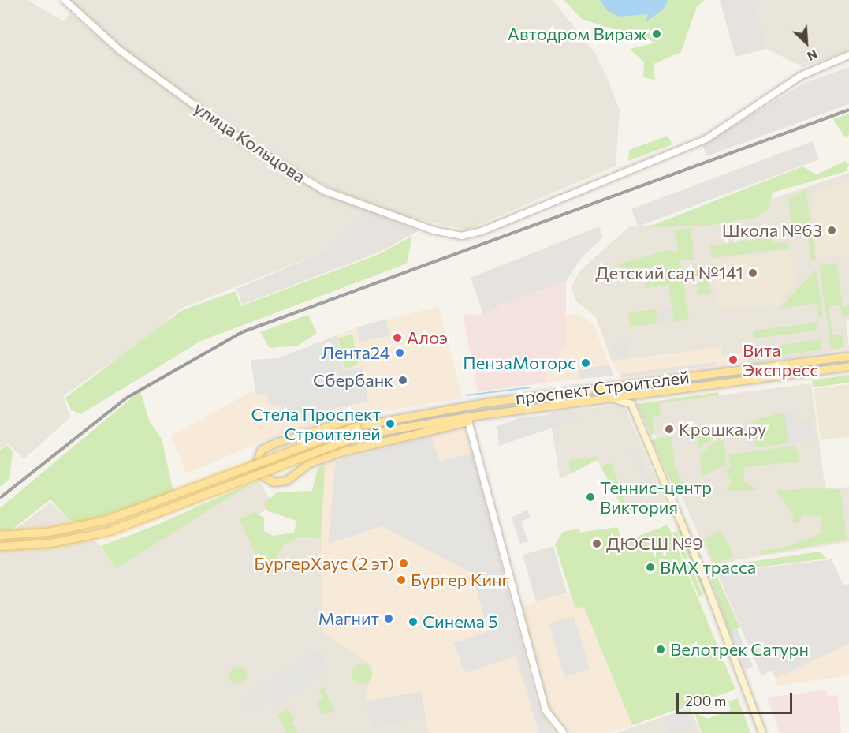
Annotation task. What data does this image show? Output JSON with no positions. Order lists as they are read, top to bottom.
{
  "streets": {
    "main road": ["проспект Строителей"],
    "street": ["улица Кольцова"]
  },
  "places": [
    "Автодром Вираж",
    "Школа №63",
    "Детский сад №141",
    "Алоэ",
    "Лента24",
    "Вита Экспресс",
    "ПензаМоторс",
    "Сбербанк",
    "Стела Проспект Строителей",
    "Крошка.ру",
    "Теннис-центр Виктория",
    "ДЮСШ №9",
    "БургерХаус (2 эт)",
    "BMX трасса",
    "Бургер Кинг",
    "Магнит",
    "Синема 5",
    "Велотрек Сатурн"
  ],
  "scale_bar": "200 m",
  "north": "bottom right"
}
